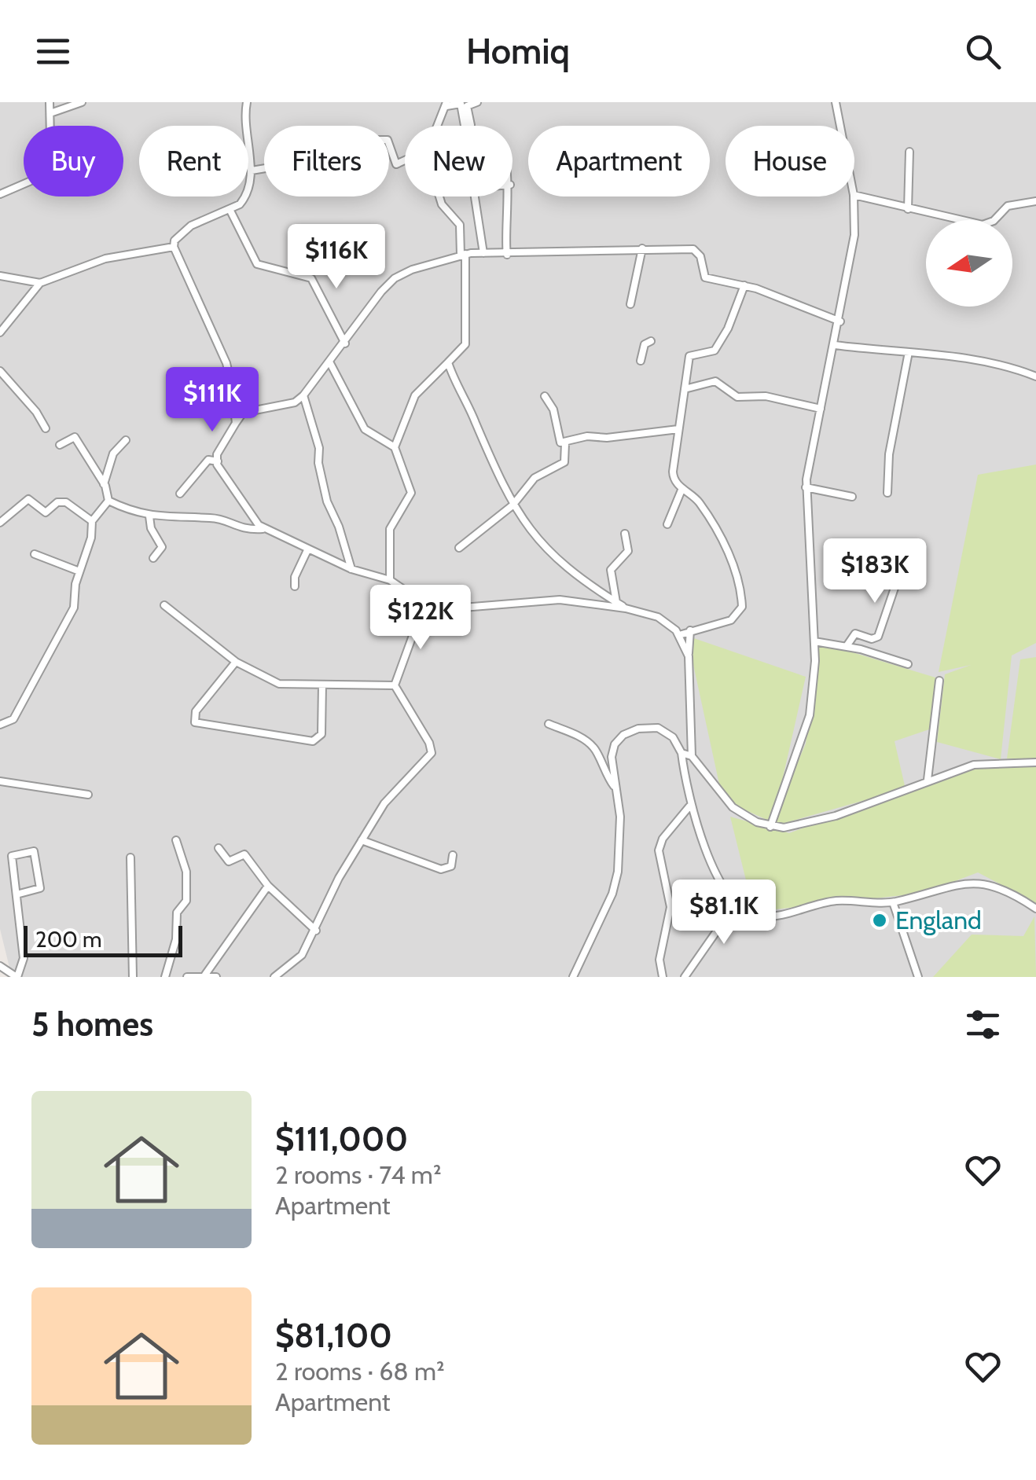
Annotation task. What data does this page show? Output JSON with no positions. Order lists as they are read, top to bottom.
{
  "places": ["England"],
  "scale_bar": "200 m",
  "north": "left",
  "page": {
    "header": "Homiq",
    "chip": [
      "Buy",
      "Rent",
      "Filters",
      "New",
      "Apartment",
      "House"
    ],
    "price": [
      "$116K",
      "$111K",
      "$183K",
      "$122K",
      "$81.1K"
    ],
    "scale": "200 m",
    "heading": "5 homes",
    "list": [
      {
        "name": "$111,000",
        "note": "2 rooms · 74 m² · Apartment"
      },
      {
        "name": "$81,100",
        "note": "2 rooms · 68 m² · Apartment"
      }
    ]
  }
}
